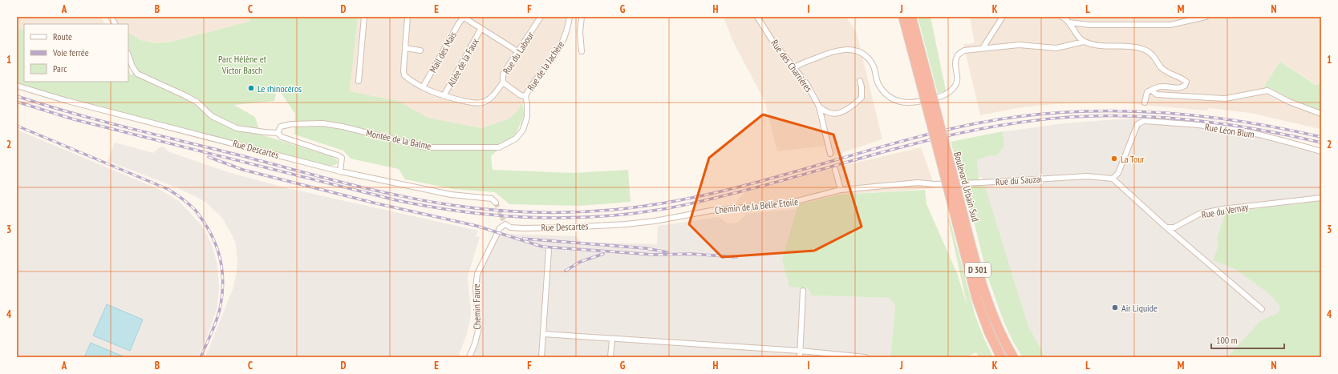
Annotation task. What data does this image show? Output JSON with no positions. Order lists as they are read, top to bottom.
{
  "streets": {
    "highway": ["Boulevard Urbain Sud", "D 301"],
    "street": [
      "Mail des Maïs",
      "Rue du Labour",
      "Allée de la Faux",
      "Rue de la Jachère",
      "Rue des Charrières",
      "Rue Léon Blum",
      "Montée de la Balme",
      "Rue Descartes",
      "Rue du Sauzai",
      "Chemin de la Belle Etoile",
      "Rue du Vernay",
      "Chemin Faure"
    ]
  },
  "crossings": [
    ["Rue du Labour", "Rue de la Jachère"],
    ["Rue du Labour", "Montée de la Balme"],
    ["Rue de la Jachère", "Montée de la Balme"],
    ["Rue Léon Blum", "Rue du Sauzai"],
    ["Rue Descartes", "Chemin de la Belle Etoile"],
    ["Rue Descartes", "Chemin Faure"],
    ["Rue du Sauzai", "Chemin de la Belle Etoile"],
    ["Boulevard Urbain Sud", "D 301"]
  ],
  "parks": ["Parc Hélène et Victor Basch"],
  "places": ["Le rhinocéros", "La Tour", "Air Liquide"],
  "legend": ["Route", "Voie ferrée", "Parc"],
  "scale_bar": "100 m",
  "grid": {
    "columns": [
      "A",
      "B",
      "C",
      "D",
      "E",
      "F",
      "G",
      "H",
      "I",
      "J",
      "K",
      "L",
      "M",
      "N"
    ],
    "rows": [
      "1",
      "2",
      "3",
      "4"
    ]
  }
}
